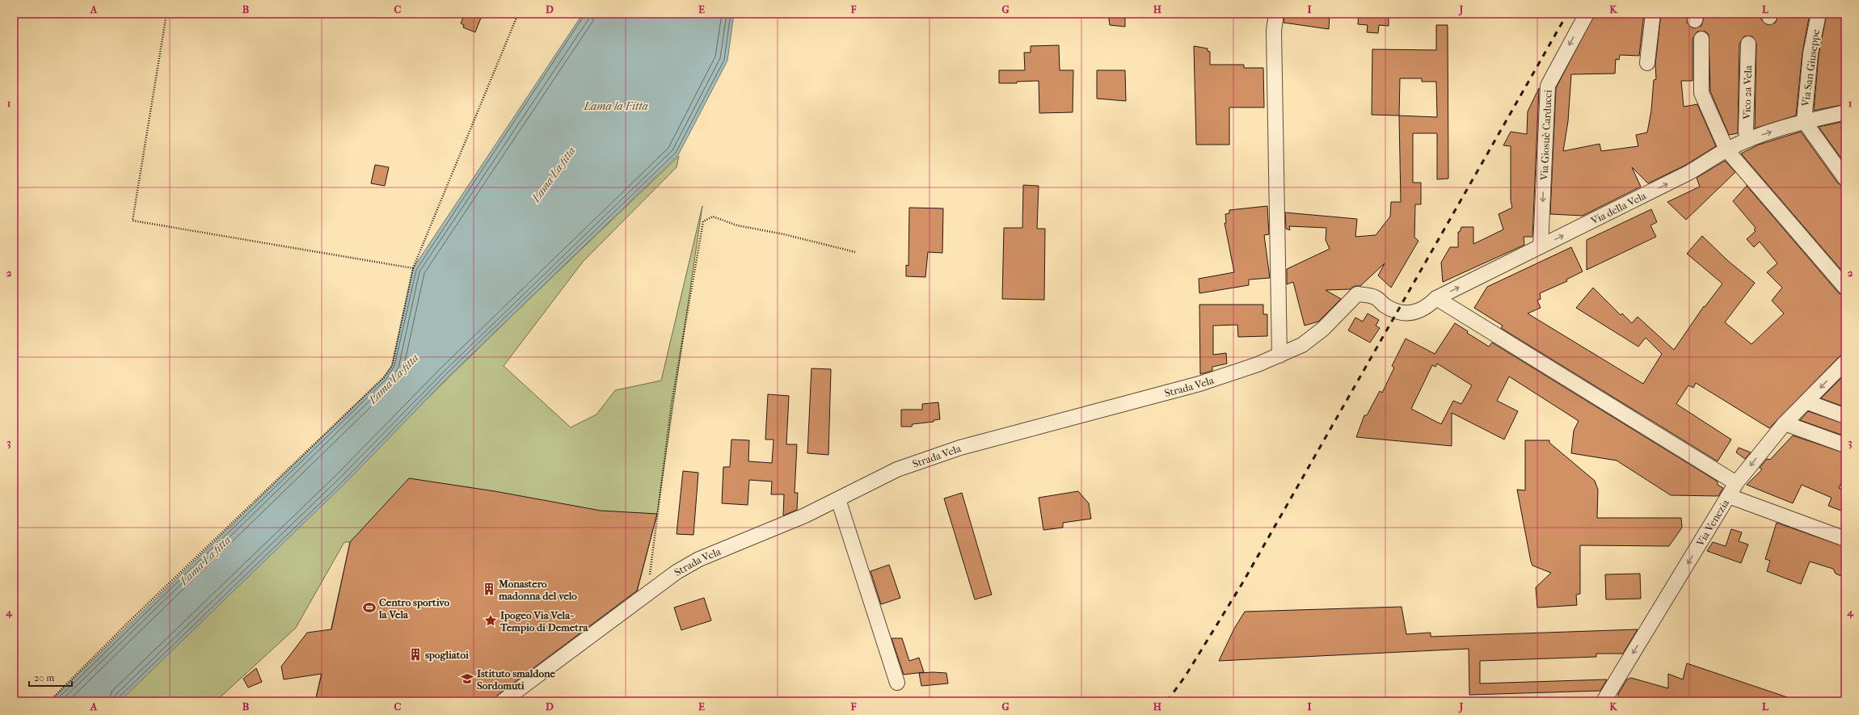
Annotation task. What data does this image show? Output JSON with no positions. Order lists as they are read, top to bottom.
{
  "streets": {
    "street": [
      "Via San Giuseppe",
      "Vico 2a Vela",
      "Via Giosuè Carducci",
      "Via della Vela",
      "Strada Vela",
      "Via Venezia"
    ]
  },
  "crossings": [
    ["Via San Giuseppe", "Via della Vela"],
    ["Vico 2a Vela", "Via della Vela"],
    ["Via Giosuè Carducci", "Via della Vela"],
    ["Via della Vela", "Strada Vela"]
  ],
  "one_way": ["Via Giosuè Carducci", "Via della Vela", "Via Venezia"],
  "water": ["Lama la Fitta", "Lama La fitta"],
  "places": {
    "building": ["Monastero madonna del velo", "spogliatoi"],
    "sports": ["Centro sportivo la Vela"],
    "place": ["Ipogeo Via Vela- Tempio di Demetra"],
    "school or university": ["Istituto smaldone Sordomuti"]
  },
  "scale_bar": "20 m",
  "grid": {
    "columns": [
      "A",
      "B",
      "C",
      "D",
      "E",
      "F",
      "G",
      "H",
      "I",
      "J",
      "K",
      "L"
    ],
    "rows": [
      "1",
      "2",
      "3",
      "4"
    ]
  }
}
